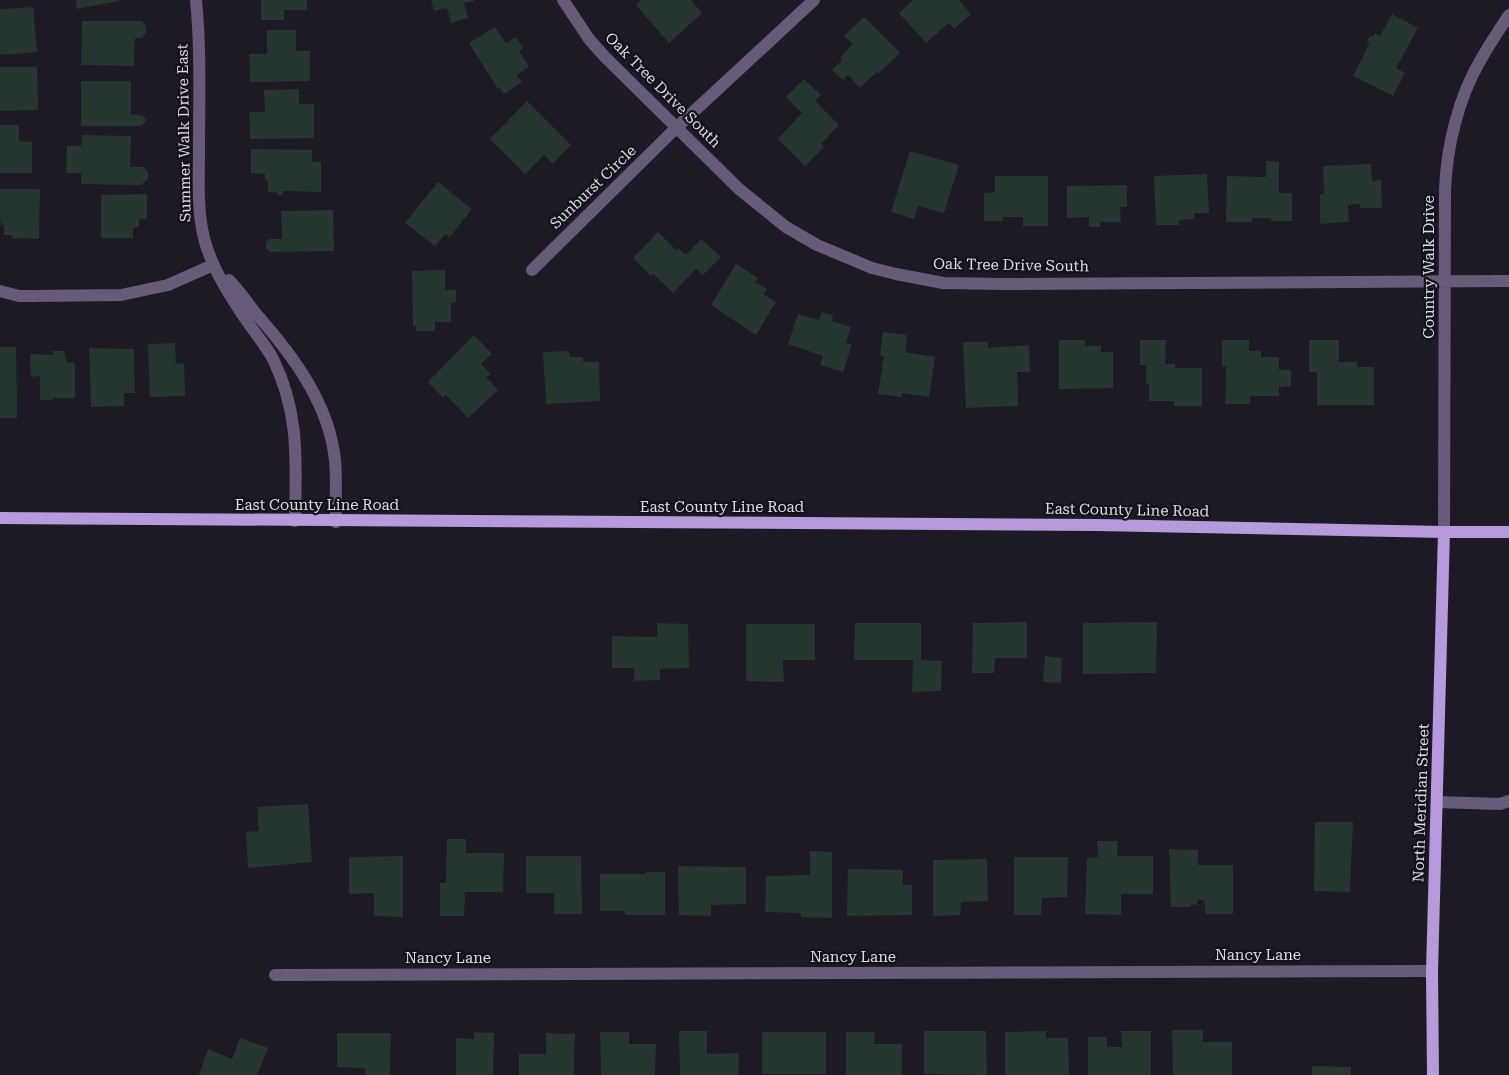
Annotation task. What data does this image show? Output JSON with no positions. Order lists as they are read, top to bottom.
{
  "streets": {
    "main road": ["East County Line Road", "North Meridian Street"],
    "street": [
      "Oak Tree Drive South",
      "Summer Walk Drive East",
      "Sunburst Circle",
      "Country Walk Drive",
      "Nancy Lane"
    ]
  },
  "crossings": [
    ["Oak Tree Drive South", "Sunburst Circle"],
    ["Oak Tree Drive South", "Country Walk Drive"],
    ["Summer Walk Drive East", "East County Line Road"],
    ["Country Walk Drive", "East County Line Road"],
    ["Country Walk Drive", "North Meridian Street"],
    ["East County Line Road", "North Meridian Street"],
    ["North Meridian Street", "Nancy Lane"]
  ]
}
